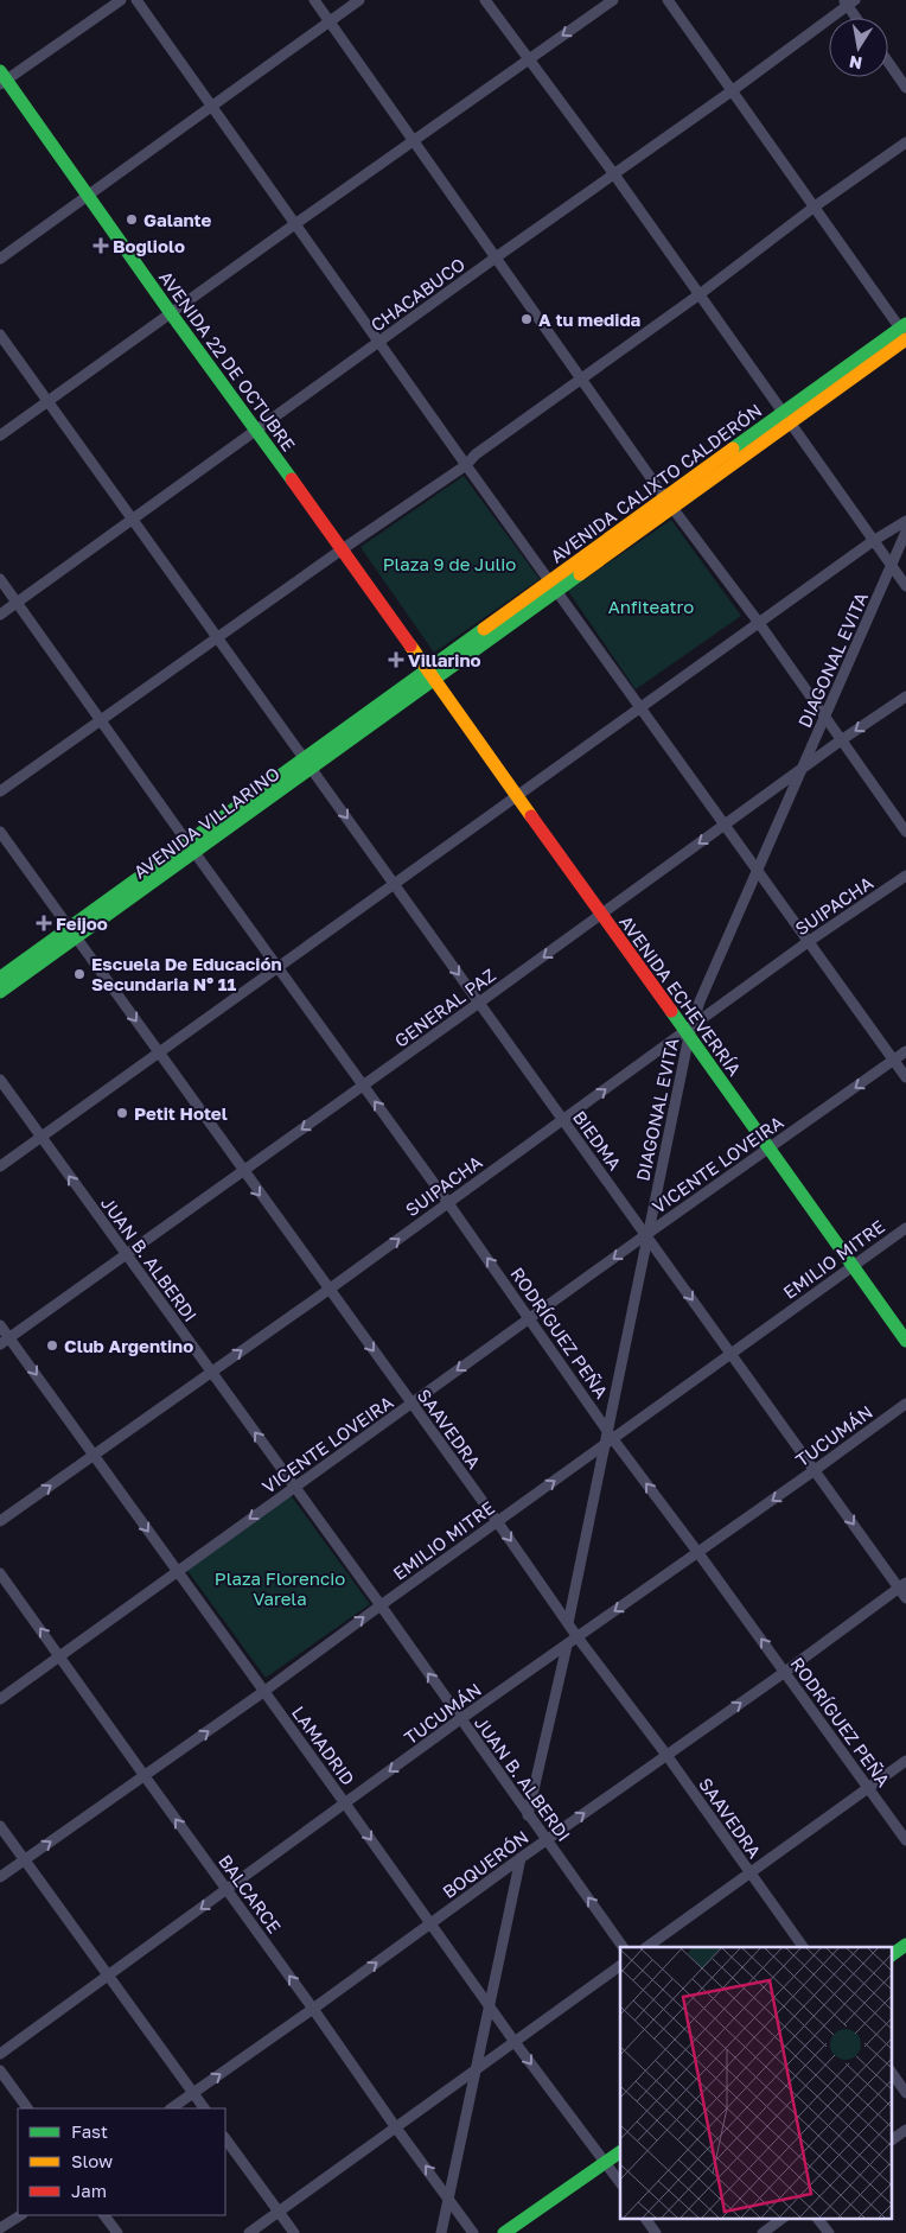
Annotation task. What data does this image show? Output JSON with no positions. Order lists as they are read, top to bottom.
{
  "streets": {
    "main road": [
      "AVENIDA 22 DE OCTUBRE",
      "AVENIDA CALIXTO CALDERÓN",
      "AVENIDA VILLARINO",
      "AVENIDA ECHEVERRÍA"
    ],
    "street": [
      "CHACABUCO",
      "DIAGONAL EVITA",
      "SUIPACHA",
      "GENERAL PAZ",
      "BIEDMA",
      "VICENTE LOVEIRA",
      "JUAN B. ALBERDI",
      "EMILIO MITRE",
      "RODRÍGUEZ PEÑA",
      "SAAVEDRA",
      "TUCUMÁN",
      "LAMADRID",
      "BOQUERÓN",
      "BALCARCE"
    ]
  },
  "crossings": [
    ["CHACABUCO", "AVENIDA 22 DE OCTUBRE"],
    ["CHACABUCO", "BIEDMA"],
    ["CHACABUCO", "RODRÍGUEZ PEÑA"],
    ["AVENIDA 22 DE OCTUBRE", "AVENIDA CALIXTO CALDERÓN"],
    ["AVENIDA 22 DE OCTUBRE", "AVENIDA VILLARINO"],
    ["AVENIDA 22 DE OCTUBRE", "AVENIDA ECHEVERRÍA"],
    ["AVENIDA CALIXTO CALDERÓN", "AVENIDA VILLARINO"],
    ["AVENIDA CALIXTO CALDERÓN", "AVENIDA ECHEVERRÍA"],
    ["DIAGONAL EVITA", "SUIPACHA"],
    ["DIAGONAL EVITA", "AVENIDA ECHEVERRÍA"],
    ["DIAGONAL EVITA", "GENERAL PAZ"],
    ["DIAGONAL EVITA", "BIEDMA"],
    ["DIAGONAL EVITA", "VICENTE LOVEIRA"],
    ["DIAGONAL EVITA", "EMILIO MITRE"],
    ["DIAGONAL EVITA", "RODRÍGUEZ PEÑA"],
    ["DIAGONAL EVITA", "SAAVEDRA"],
    ["AVENIDA VILLARINO", "AVENIDA ECHEVERRÍA"],
    ["AVENIDA VILLARINO", "BIEDMA"],
    ["AVENIDA VILLARINO", "RODRÍGUEZ PEÑA"],
    ["AVENIDA VILLARINO", "SAAVEDRA"],
    ["SUIPACHA", "AVENIDA ECHEVERRÍA"],
    ["SUIPACHA", "BIEDMA"],
    ["SUIPACHA", "JUAN B. ALBERDI"],
    ["SUIPACHA", "RODRÍGUEZ PEÑA"],
    ["SUIPACHA", "SAAVEDRA"],
    ["SUIPACHA", "LAMADRID"],
    ["AVENIDA ECHEVERRÍA", "GENERAL PAZ"],
    ["AVENIDA ECHEVERRÍA", "VICENTE LOVEIRA"],
    ["AVENIDA ECHEVERRÍA", "EMILIO MITRE"],
    ["GENERAL PAZ", "BIEDMA"],
    ["GENERAL PAZ", "JUAN B. ALBERDI"],
    ["GENERAL PAZ", "RODRÍGUEZ PEÑA"],
    ["GENERAL PAZ", "SAAVEDRA"],
    ["GENERAL PAZ", "LAMADRID"],
    ["BIEDMA", "VICENTE LOVEIRA"],
    ["BIEDMA", "EMILIO MITRE"],
    ["BIEDMA", "TUCUMÁN"],
    ["BIEDMA", "BOQUERÓN"],
    ["VICENTE LOVEIRA", "JUAN B. ALBERDI"],
    ["VICENTE LOVEIRA", "RODRÍGUEZ PEÑA"],
    ["VICENTE LOVEIRA", "SAAVEDRA"],
    ["VICENTE LOVEIRA", "LAMADRID"],
    ["VICENTE LOVEIRA", "BALCARCE"],
    ["JUAN B. ALBERDI", "EMILIO MITRE"],
    ["JUAN B. ALBERDI", "TUCUMÁN"],
    ["JUAN B. ALBERDI", "BOQUERÓN"],
    ["EMILIO MITRE", "RODRÍGUEZ PEÑA"],
    ["EMILIO MITRE", "SAAVEDRA"],
    ["EMILIO MITRE", "LAMADRID"],
    ["EMILIO MITRE", "BALCARCE"],
    ["RODRÍGUEZ PEÑA", "TUCUMÁN"],
    ["RODRÍGUEZ PEÑA", "BOQUERÓN"],
    ["SAAVEDRA", "TUCUMÁN"],
    ["SAAVEDRA", "BOQUERÓN"],
    ["TUCUMÁN", "LAMADRID"],
    ["TUCUMÁN", "BALCARCE"],
    ["LAMADRID", "BOQUERÓN"],
    ["BOQUERÓN", "BALCARCE"]
  ],
  "one_way": [
    "SUIPACHA",
    "GENERAL PAZ",
    "BIEDMA",
    "VICENTE LOVEIRA",
    "JUAN B. ALBERDI",
    "EMILIO MITRE",
    "RODRÍGUEZ PEÑA",
    "SAAVEDRA",
    "TUCUMÁN",
    "LAMADRID",
    "BOQUERÓN",
    "BALCARCE"
  ],
  "parks": ["Plaza 9 de Julio", "Anfiteatro", "Plaza Florencio Varela"],
  "places": {
    "other": [
      "Galante",
      "A tu medida",
      "Escuela De Educación Secundaria Nº 11",
      "Petit Hotel",
      "Club Argentino"
    ],
    "health": ["Bogliolo", "Villarino", "Feijoo"]
  },
  "legend": ["Fast", "Slow", "Jam"],
  "north": "bottom"
}
